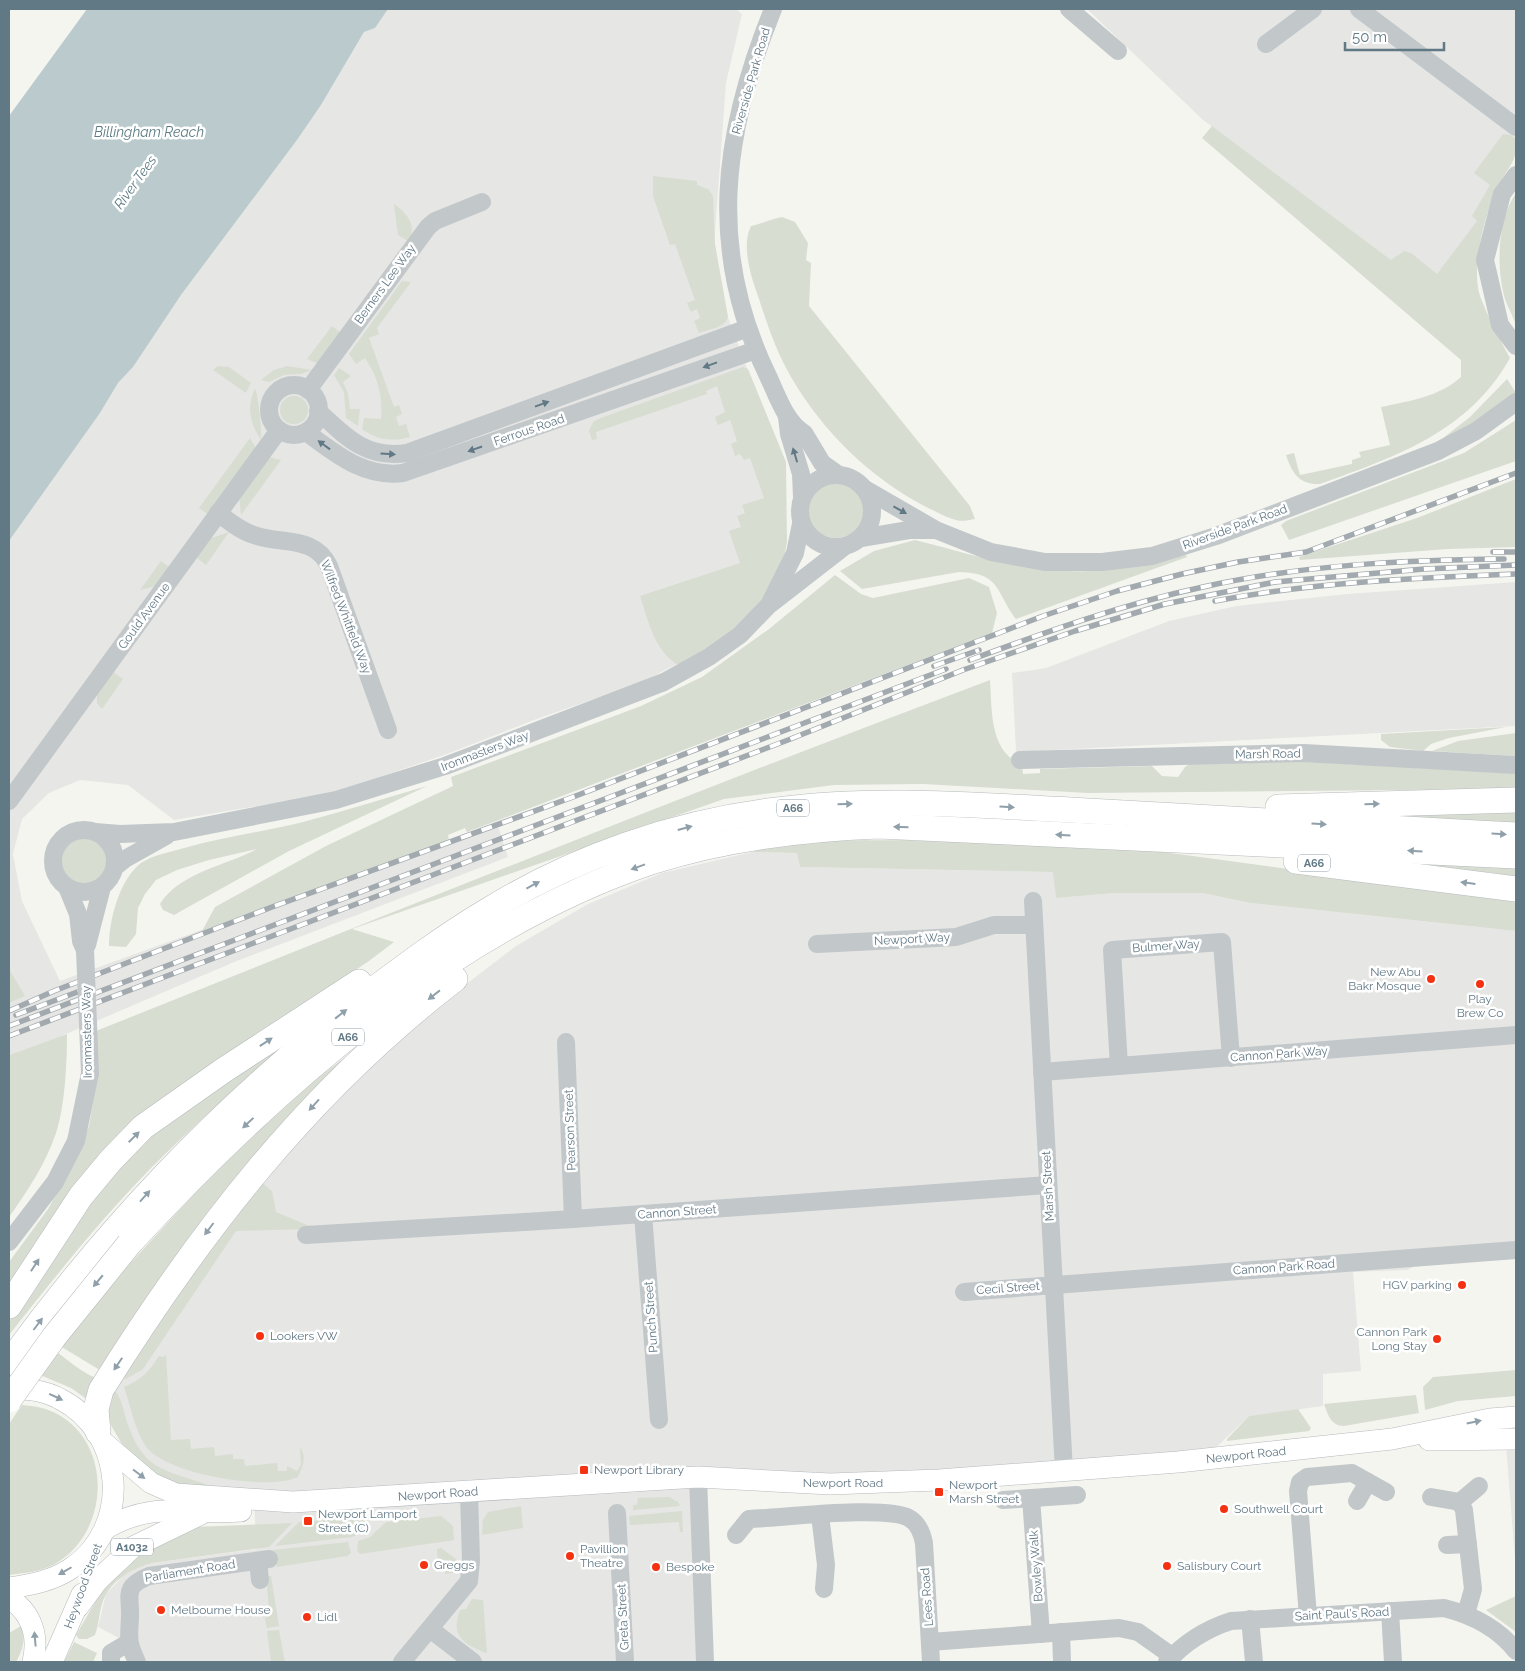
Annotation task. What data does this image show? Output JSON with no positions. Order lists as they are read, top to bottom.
{
  "streets": {
    "highway": ["A66"],
    "main road": ["Newport Road", "A1032", "Heywood Street"],
    "street": [
      "Riverside Park Road",
      "Berners Lee Way",
      "Ferrous Road",
      "Gould Avenue",
      "Wilfred Whitfield Way",
      "Ironmasters Way",
      "Marsh Road",
      "Newport Way",
      "Bulmer Way",
      "Cannon Park Way",
      "Pearson Street",
      "Marsh Street",
      "Cannon Street",
      "Cannon Park Road",
      "Cecil Street",
      "Punch Street",
      "Bowley Walk",
      "Parliament Road",
      "Lees Road",
      "Saint Paul's Road",
      "Greta Street"
    ]
  },
  "crossings": [
    ["Riverside Park Road", "Ferrous Road"],
    ["Berners Lee Way", "Ferrous Road"],
    ["Berners Lee Way", "Gould Avenue"],
    ["Ferrous Road", "Gould Avenue"],
    ["Gould Avenue", "Wilfred Whitfield Way"],
    ["Newport Way", "Marsh Street"],
    ["Bulmer Way", "Cannon Park Way"],
    ["Cannon Park Way", "Marsh Street"],
    ["Pearson Street", "Cannon Street"],
    ["Marsh Street", "Cannon Street"],
    ["Marsh Street", "Cannon Park Road"],
    ["Marsh Street", "Cecil Street"],
    ["Marsh Street", "Newport Road"],
    ["Cannon Street", "Punch Street"],
    ["Cannon Park Road", "Cecil Street"],
    ["Newport Road", "A1032"],
    ["Newport Road", "Heywood Street"],
    ["A1032", "Heywood Street"],
    ["Bowley Walk", "Lees Road"],
    ["Lees Road", "Saint Paul's Road"]
  ],
  "water": ["Billingham Reach", "River Tees"],
  "places": {
    "other": [
      "New Abu Bakr Mosque",
      "Play Brew Co",
      "HGV parking",
      "Lookers VW",
      "Cannon Park Long Stay",
      "Southwell Court",
      "Pavillion Theatre",
      "Greggs",
      "Salisbury Court",
      "Bespoke",
      "Melbourne House",
      "Lidl"
    ],
    "transit": ["Newport Library", "Newport Marsh Street", "Newport Lamport Street (C)"]
  },
  "scale_bar": "50 m"
}
